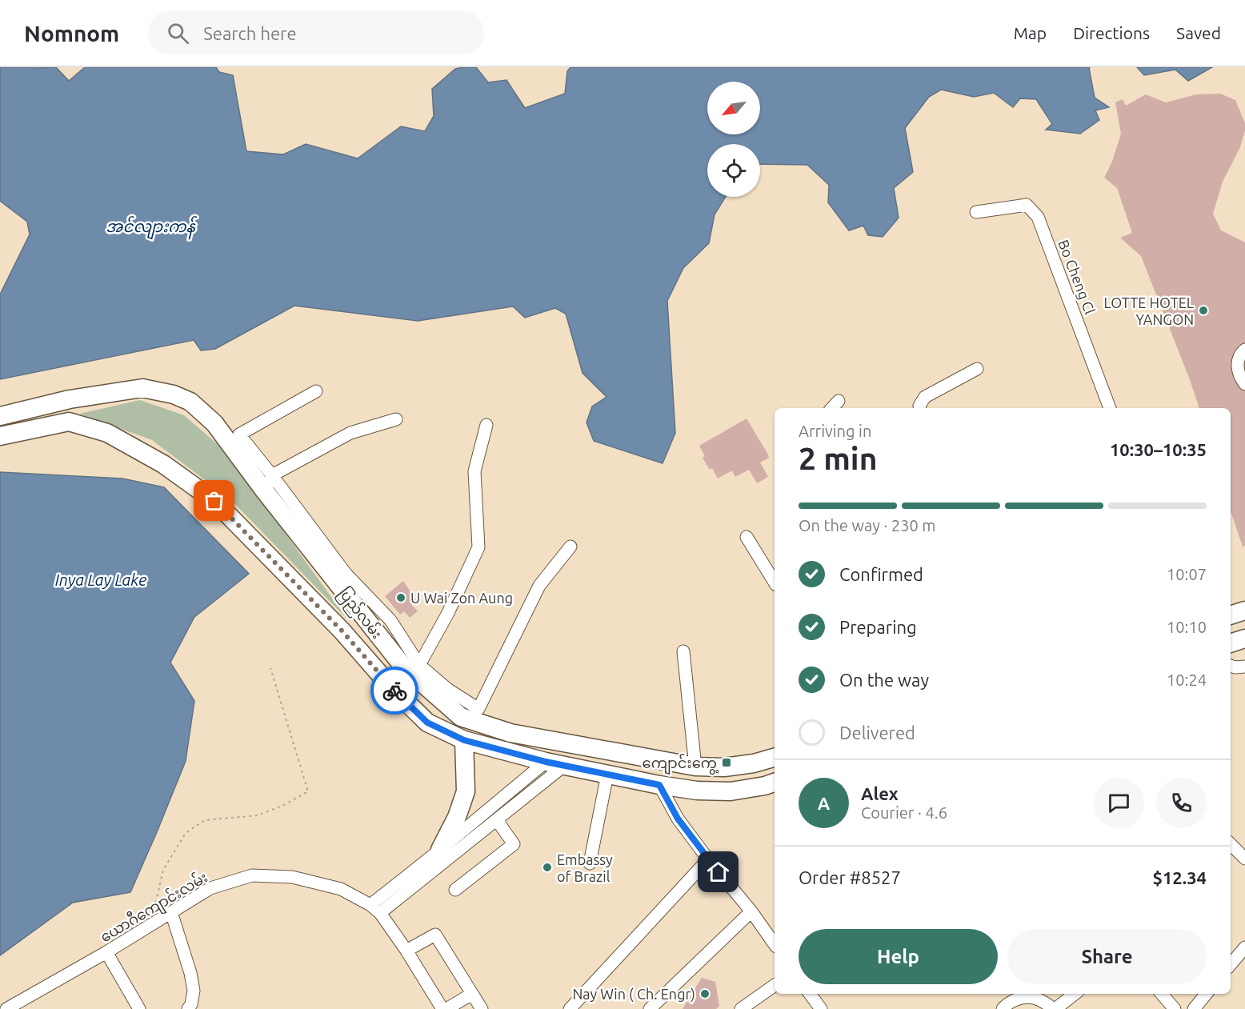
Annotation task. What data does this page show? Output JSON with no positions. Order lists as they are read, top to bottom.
{
  "streets": {
    "highway": ["ပြည်လမ်း"],
    "street": ["Bo Cheng Cl", "ယောဂီကျောင်းလမ်း"]
  },
  "water": ["အင်လျားကန်", "Inya Lay Lake"],
  "places": {
    "other": [
      "LOTTE HOTEL YANGON",
      "U Wai Zon Aung",
      "Embassy of Brazil",
      "Nay Win ( Ch. Engr)"
    ],
    "transit": ["ကျောင်းကွေ့"]
  },
  "north": "bottom left",
  "page": {
    "header": "Nomnom",
    "search": "Search here",
    "nav": ["Map", "Directions", "Saved"],
    "heading": ["2 min", "Arriving in", "10:30–10:35"],
    "panel": [
      "Alex",
      "Courier · 4.6",
      "Order #8527",
      "$12.34"
    ],
    "bar": "On the way · 230 m",
    "list": [
      ["Confirmed", "10:07"],
      ["Preparing", "10:10"],
      ["On the way", "10:24"],
      "Delivered"
    ],
    "round": "A",
    "buttons": ["Help", "Share"]
  }
}
